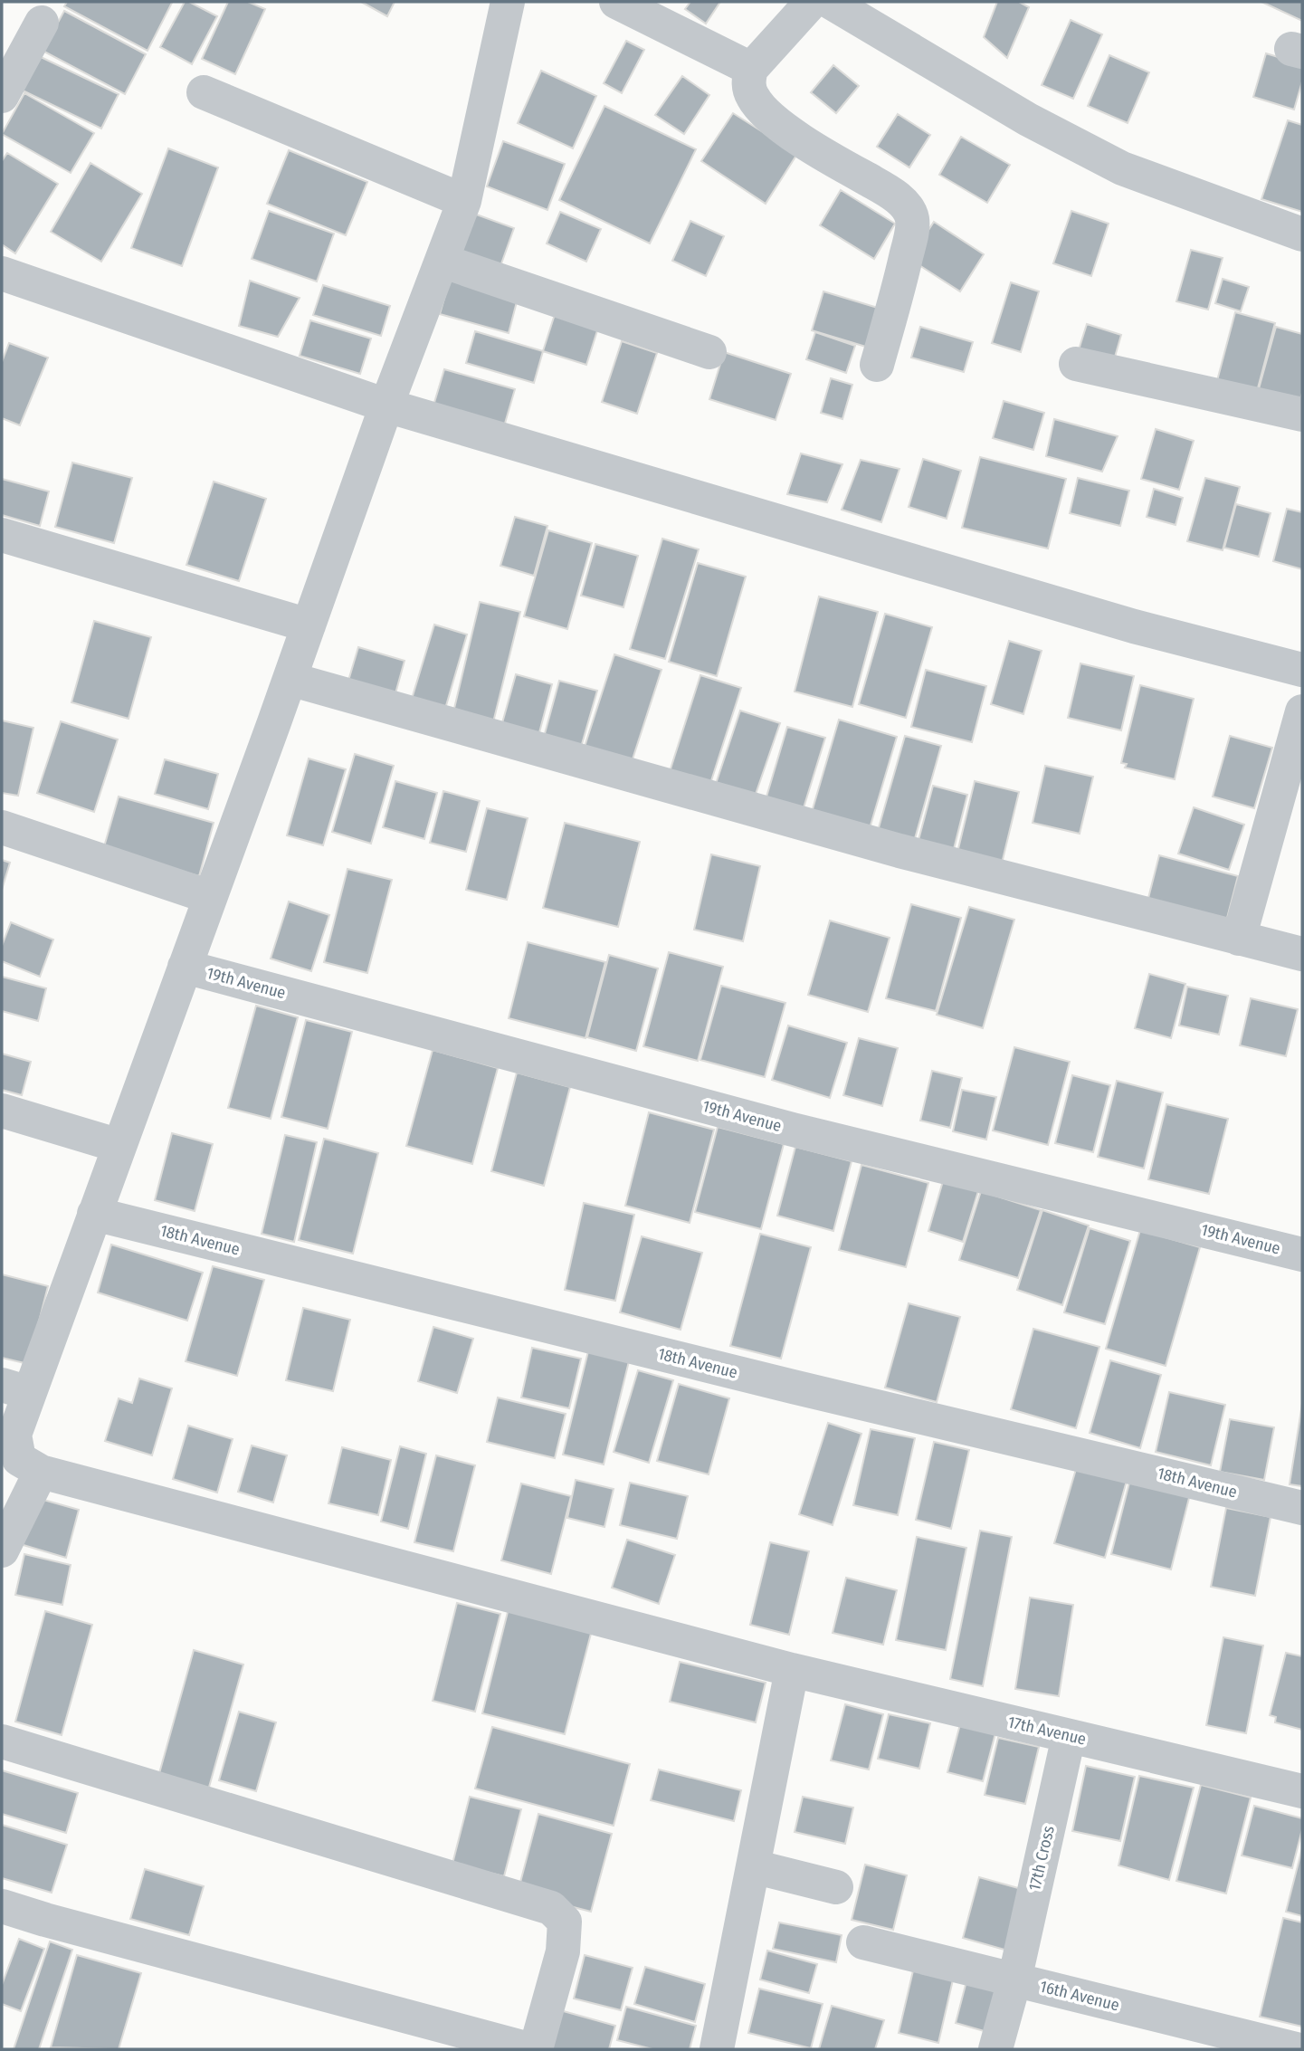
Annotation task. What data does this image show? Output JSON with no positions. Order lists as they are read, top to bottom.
{
  "streets": {
    "street": [
      "19th Avenue",
      "18th Avenue",
      "17th Avenue",
      "17th Cross",
      "16th Avenue"
    ]
  },
  "crossings": [
    ["17th Avenue", "17th Cross"],
    ["17th Cross", "16th Avenue"]
  ]
}
